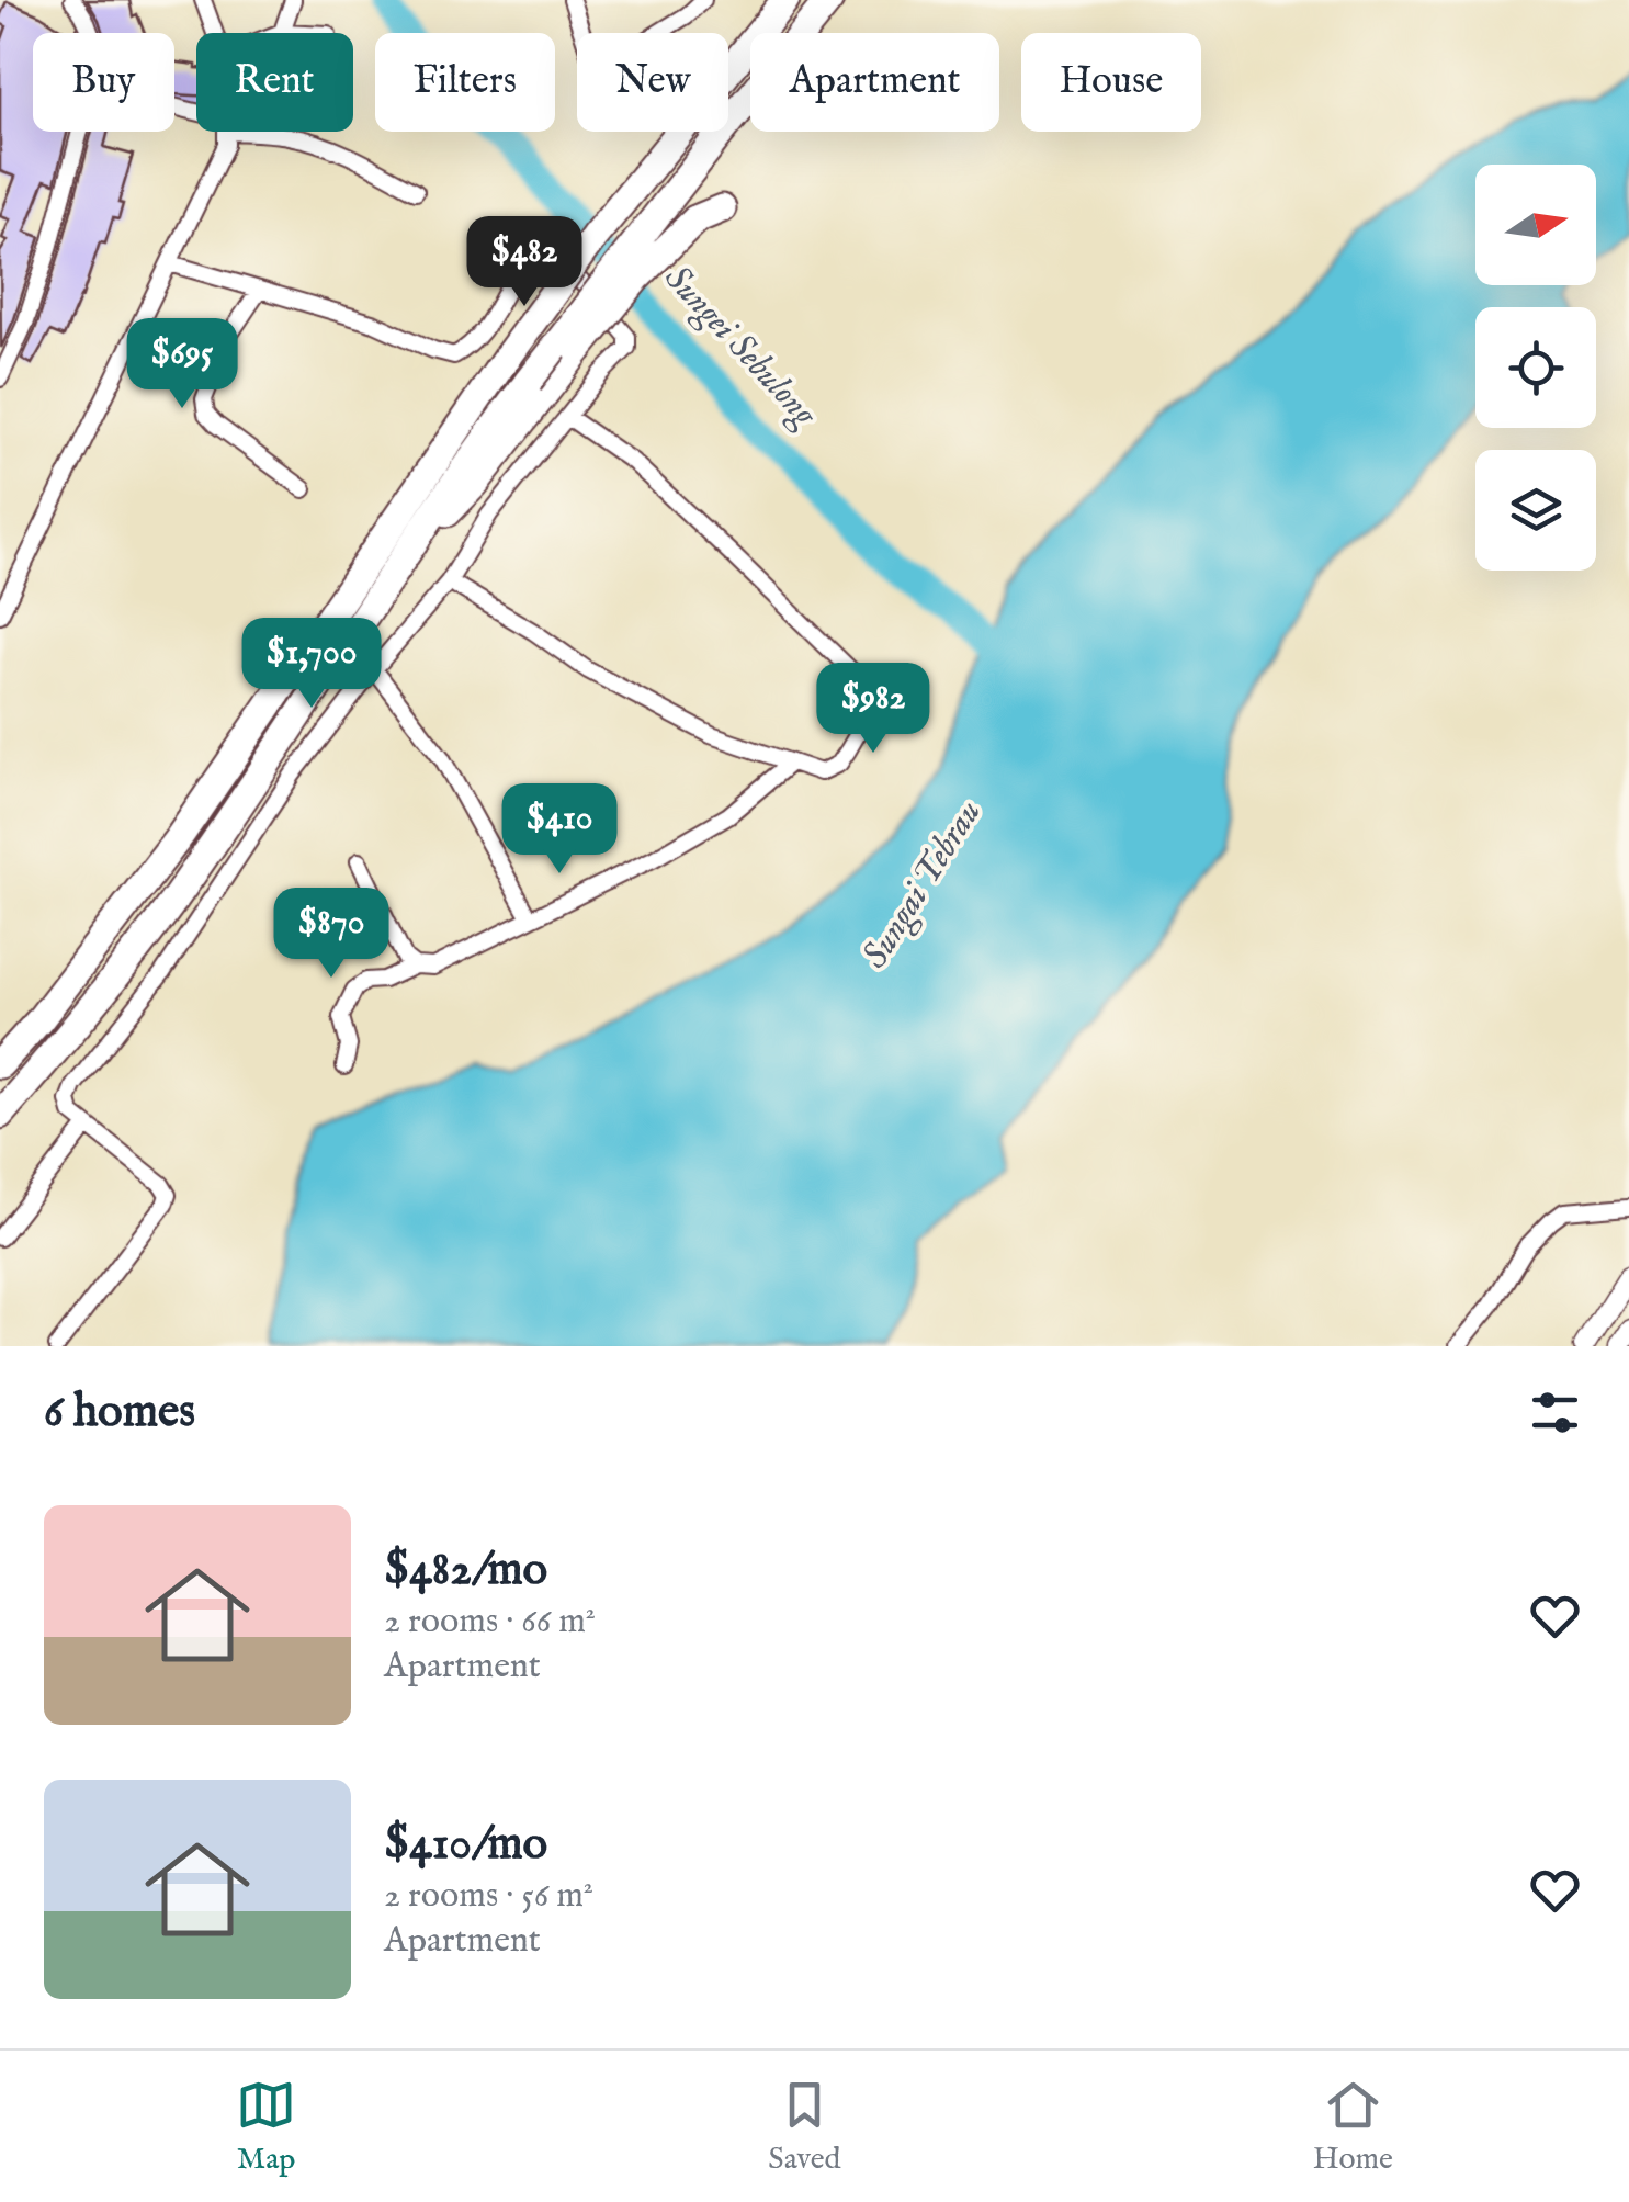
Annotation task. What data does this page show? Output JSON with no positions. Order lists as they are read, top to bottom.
{
  "water": ["Sungei Sebulong", "Sungai Tebrau"],
  "north": "right",
  "page": {
    "chip": [
      "Buy",
      "Rent",
      "Filters",
      "New",
      "Apartment",
      "House"
    ],
    "price": [
      "$482",
      "$695",
      "$1,700",
      "$982",
      "$410",
      "$870"
    ],
    "heading": "6 homes",
    "list": [
      {
        "name": "$482/mo",
        "note": "2 rooms · 66 m² · Apartment"
      },
      {
        "name": "$410/mo",
        "note": "2 rooms · 56 m² · Apartment"
      }
    ],
    "tabs": ["Map", "Saved", "Home"]
  }
}
